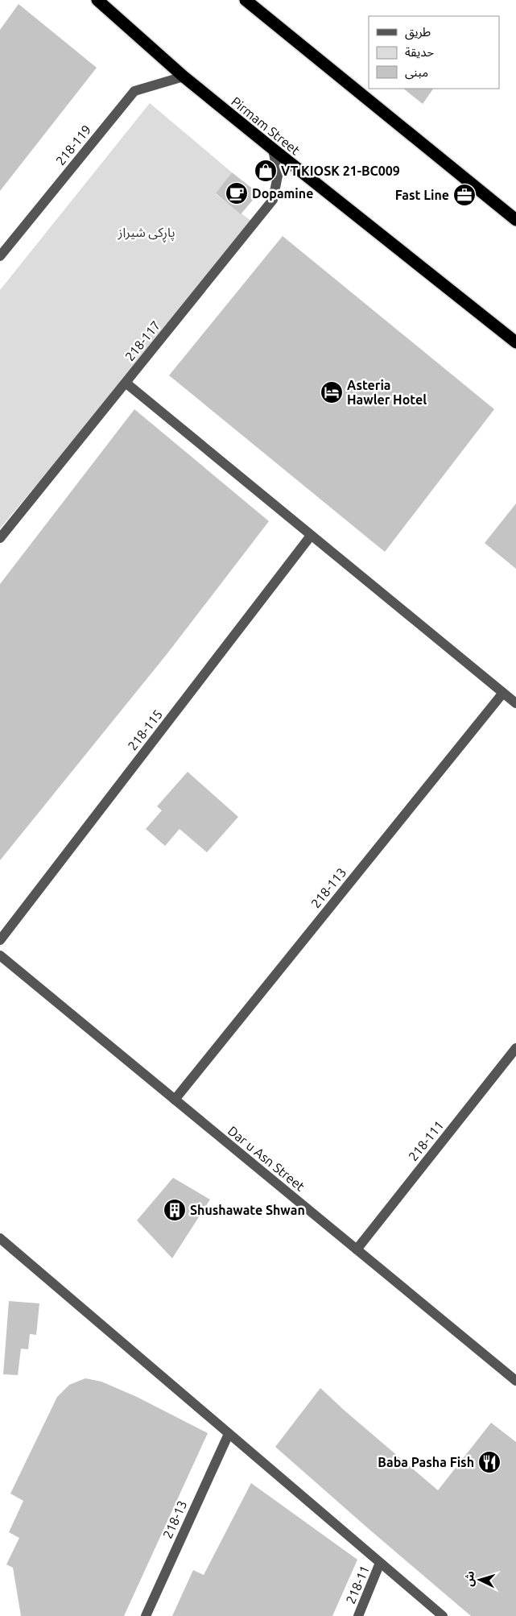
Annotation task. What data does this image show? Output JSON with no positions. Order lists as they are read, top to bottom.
{
  "streets": {
    "highway": ["Pirmam Street"],
    "street": [
      "218-119",
      "218-117",
      "218-115",
      "218-113",
      "218-111",
      "Dar u Asn Street",
      "218-13",
      "218-11"
    ]
  },
  "crossings": [
    ["Pirmam Street", "218-119"],
    ["Pirmam Street", "218-117"],
    ["218-113", "Dar u Asn Street"],
    ["218-111", "Dar u Asn Street"]
  ],
  "parks": ["پاڕکی شیراز"],
  "places": {
    "shop": ["VT KIOSK 21-BC009"],
    "cafe": ["Dopamine"],
    "office": ["Fast Line"],
    "hotel": ["Asteria Hawler Hotel"],
    "building": ["Shushawate Shwan"],
    "restaurant": ["Baba Pasha Fish"]
  },
  "legend": ["طريق", "حديقة", "مبنى"],
  "north": "left"
}
